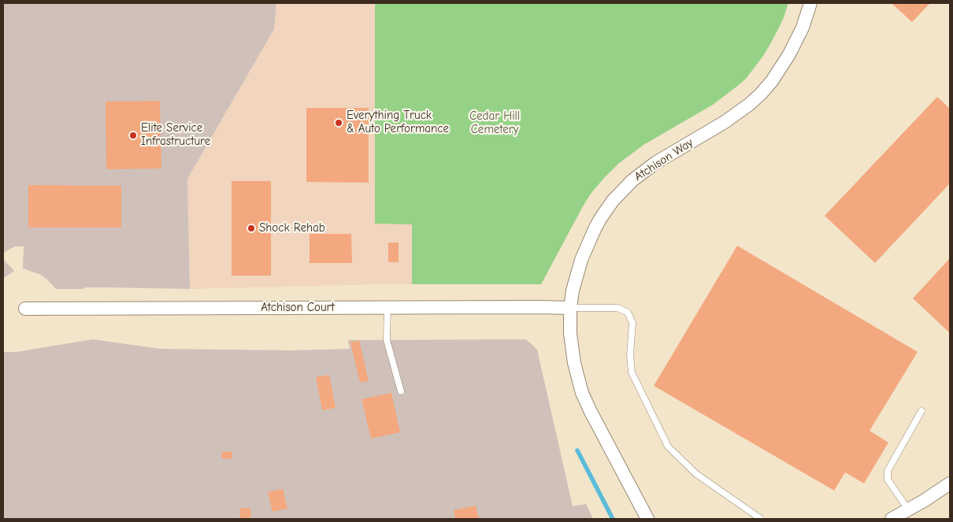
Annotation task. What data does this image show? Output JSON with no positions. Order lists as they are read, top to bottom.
{
  "streets": {
    "street": ["Atchison Way", "Atchison Court"]
  },
  "crossings": [
    ["Atchison Way", "Atchison Court"]
  ],
  "parks": ["Cedar Hill Cemetery"],
  "places": ["Everything Truck & Auto Performance", "Elite Service Infrastructure", "Shock Rehab"]
}
